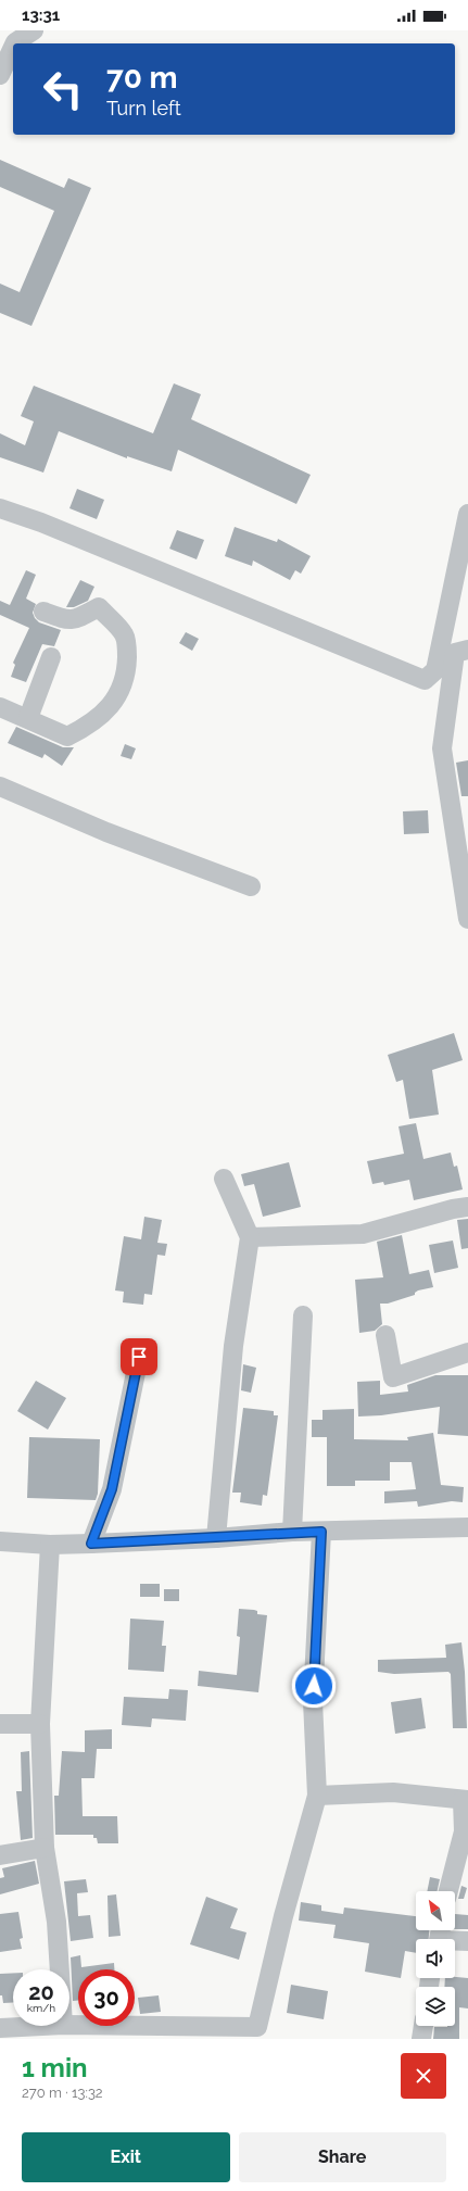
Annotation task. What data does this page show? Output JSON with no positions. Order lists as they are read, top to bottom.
{
  "north": "top left",
  "page": {
    "status": "13:31",
    "turn": ["70 m", "Turn left"],
    "speed": "20 km/h",
    "limit": "30",
    "heading": ["1 min", "270 m · 13:32"],
    "buttons": ["Exit", "Share"]
  }
}
